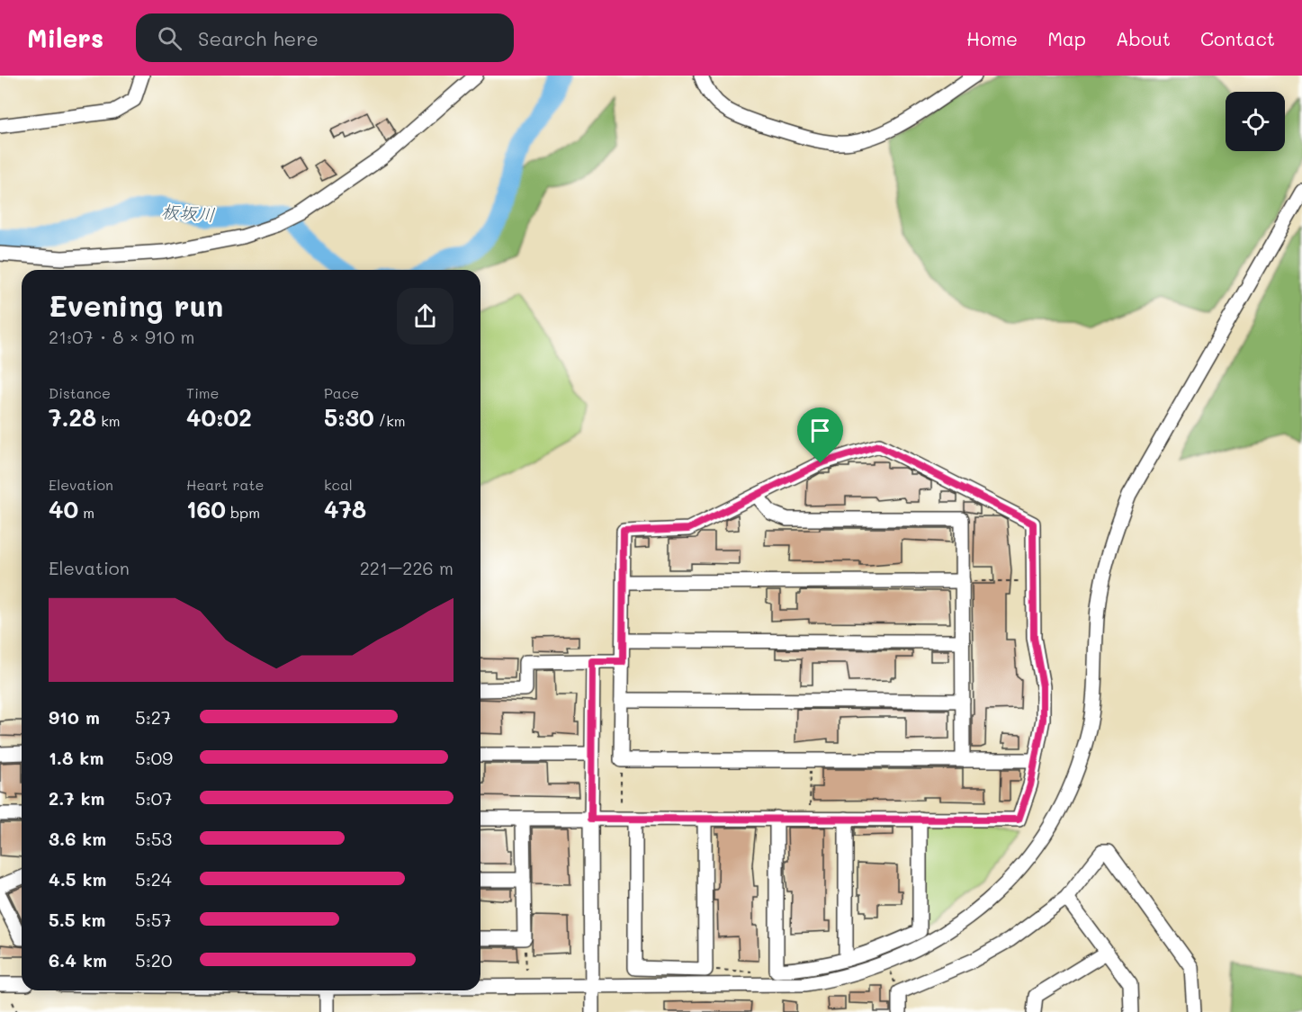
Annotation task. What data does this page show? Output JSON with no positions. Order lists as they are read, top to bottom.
{
  "water": ["板坂川"],
  "page": {
    "header": "Milers",
    "search": "Search here",
    "nav": [
      "Home",
      "Map",
      "About",
      "Contact"
    ],
    "heading": ["Evening run", "21:07 · 8 × 910 m"],
    "stats": [
      ["Distance", "7.28 km"],
      ["Time", "40:02"],
      ["Pace", "5:30 /km"],
      ["Elevation", "40 m"],
      ["Heart rate", "160 bpm"],
      ["kcal", "478"]
    ],
    "chart": ["Elevation", "221–226 m"],
    "list": [
      {
        "name": "910 m",
        "note": "5:27"
      },
      {
        "name": "1.8 km",
        "note": "5:09"
      },
      {
        "name": "2.7 km",
        "note": "5:07"
      },
      {
        "name": "3.6 km",
        "note": "5:53"
      },
      {
        "name": "4.5 km",
        "note": "5:24"
      },
      {
        "name": "5.5 km",
        "note": "5:57"
      },
      {
        "name": "6.4 km",
        "note": "5:20"
      }
    ]
  }
}
